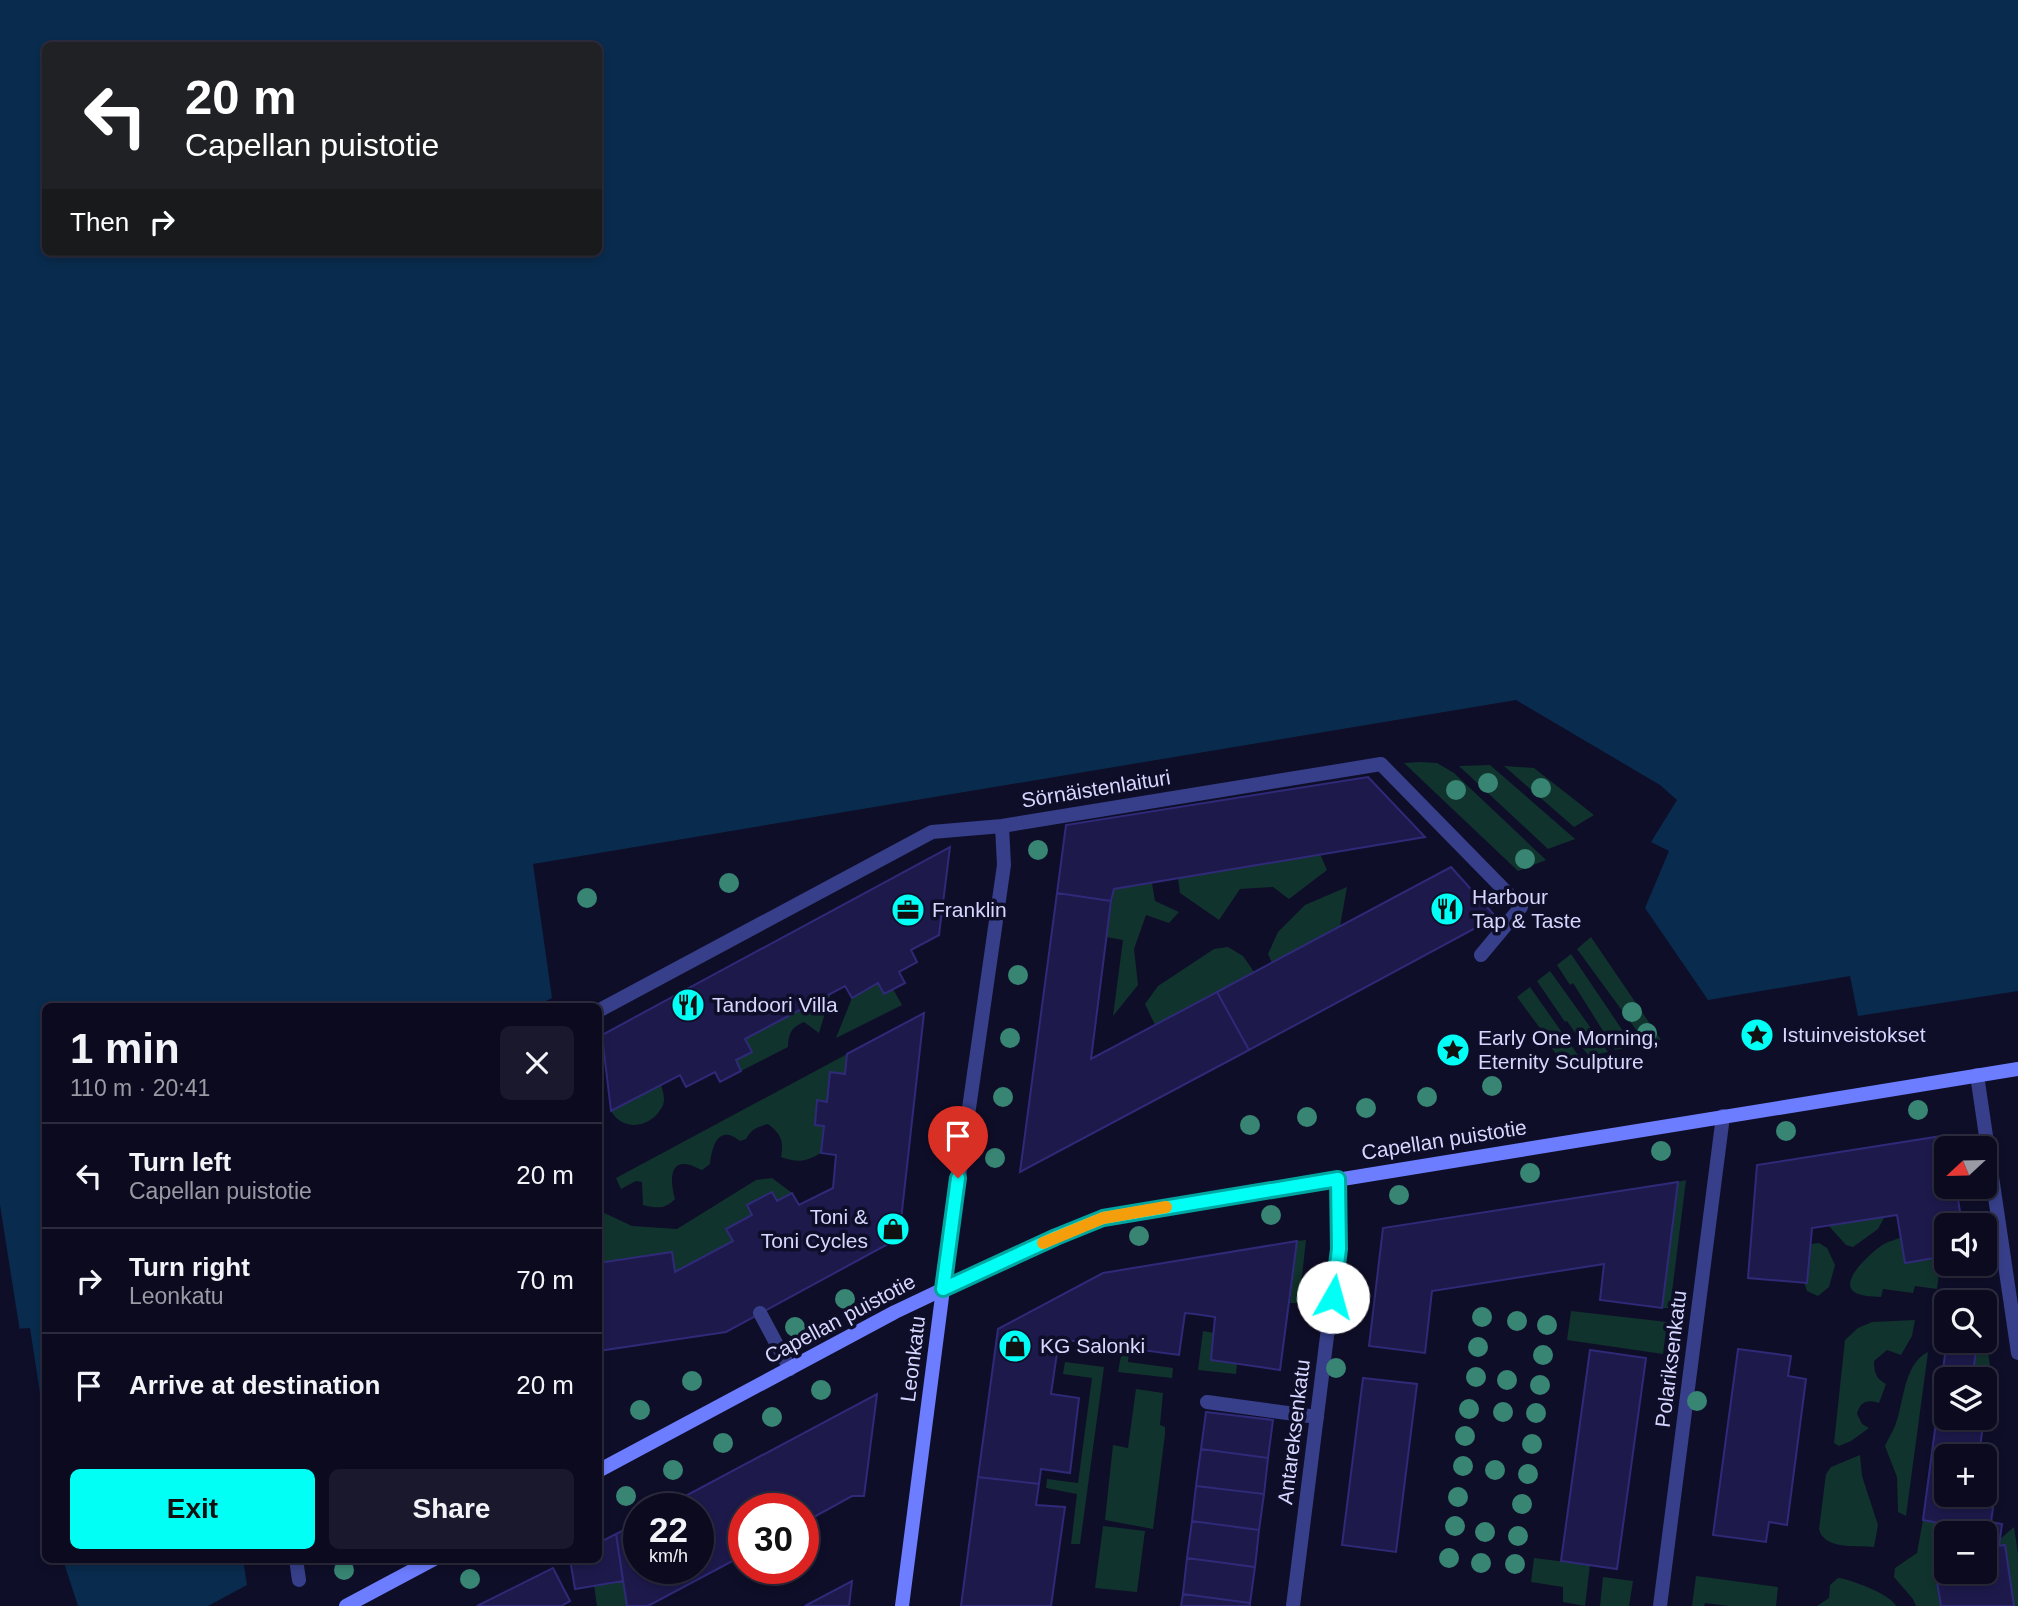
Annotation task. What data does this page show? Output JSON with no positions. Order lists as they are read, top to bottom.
{
  "streets": {
    "street": [
      "Sörnäistenlaituri",
      "Capellan puistotie",
      "Leonkatu",
      "Polariksenkatu",
      "Antareksenkatu"
    ]
  },
  "crossings": [
    ["Sörnäistenlaituri", "Leonkatu"],
    ["Capellan puistotie", "Leonkatu"],
    ["Capellan puistotie", "Polariksenkatu"],
    ["Capellan puistotie", "Antareksenkatu"]
  ],
  "places": {
    "restaurant": ["Harbour Tap & Taste", "Tandoori Villa"],
    "office": ["Franklin"],
    "place": ["Istuinveistokset", "Early One Morning, Eternity Sculpture"],
    "shop": ["Toni & Toni Cycles", "KG Salonki"]
  },
  "north": "left",
  "page": {
    "turn": ["20 m", "Capellan puistotie"],
    "then": "Then",
    "heading": ["1 min", "110 m · 20:41"],
    "list": [
      {
        "name": "Turn left",
        "note": "Capellan puistotie",
        "value": "20 m"
      },
      {
        "name": "Turn right",
        "note": "Leonkatu",
        "value": "70 m"
      },
      {
        "name": "Arrive at destination",
        "value": "20 m"
      }
    ],
    "map_buttons": ["+", "−"],
    "buttons": ["Exit", "Share"],
    "speed": "22 km/h",
    "limit": "30"
  }
}
